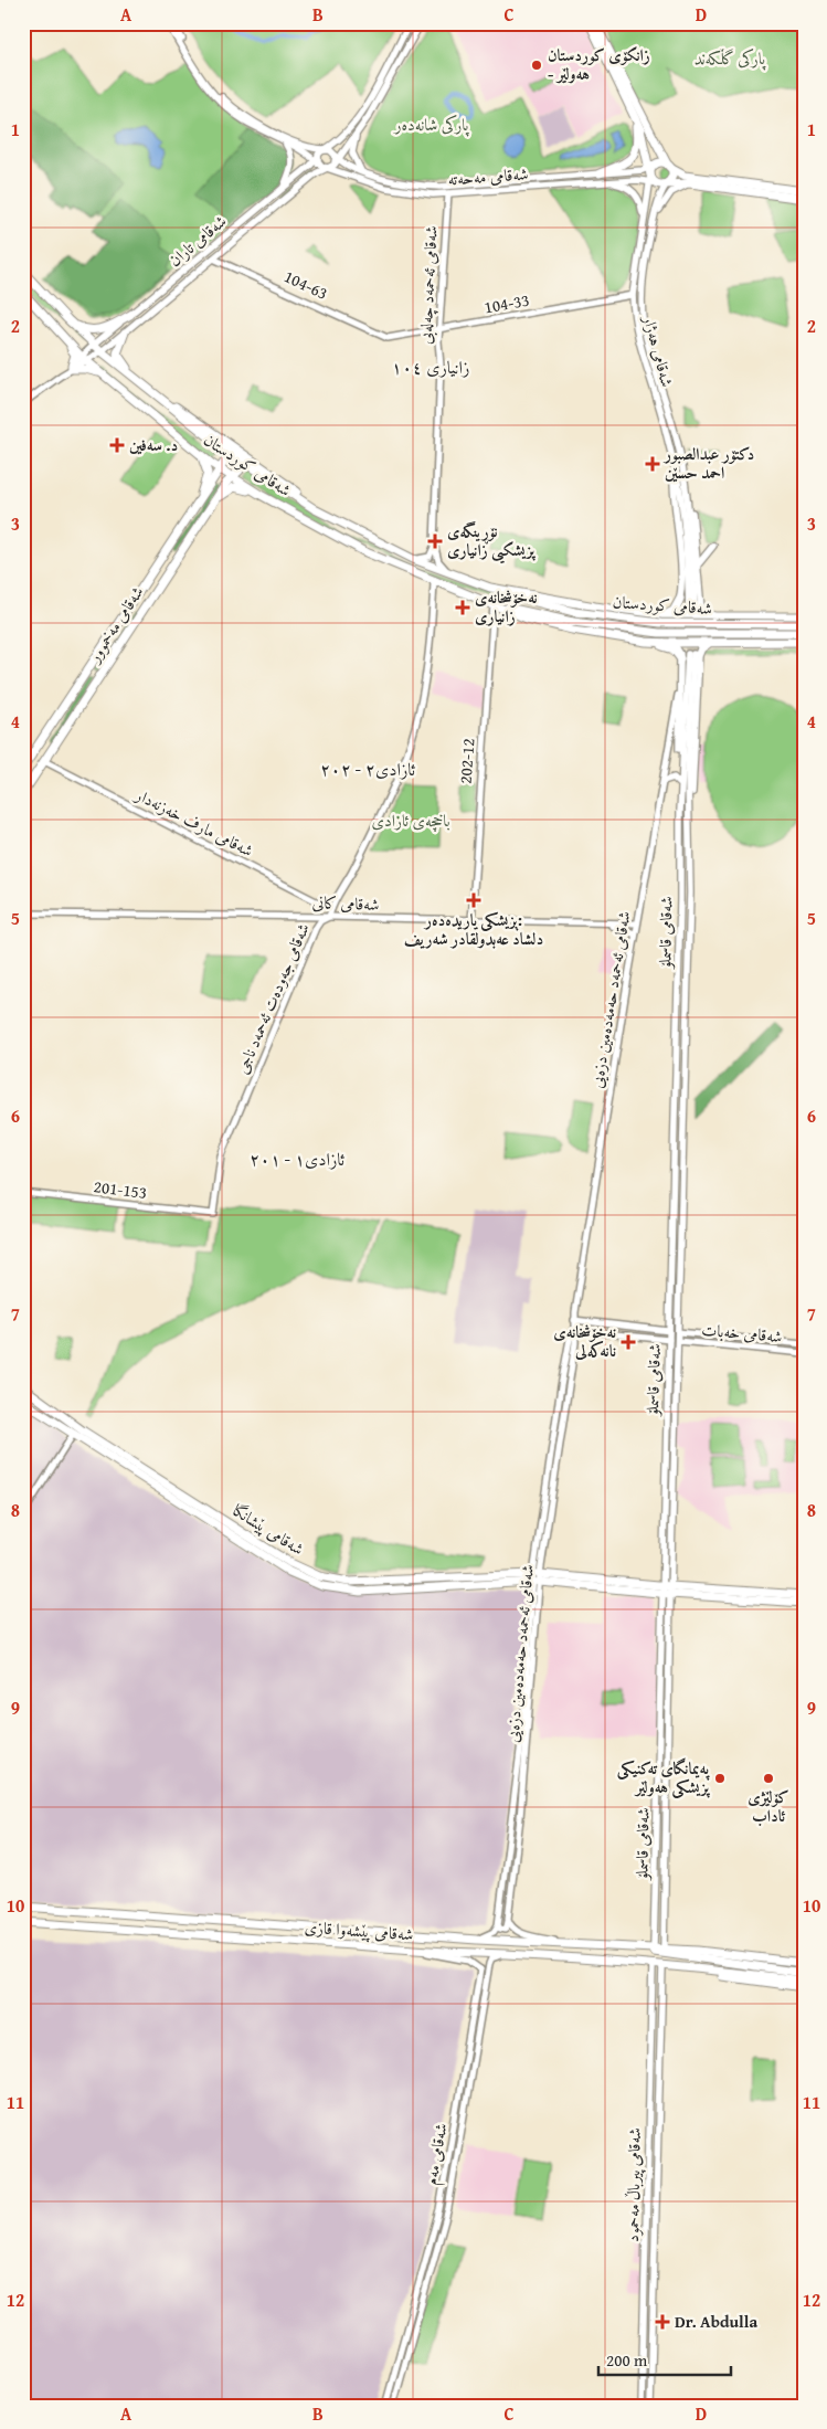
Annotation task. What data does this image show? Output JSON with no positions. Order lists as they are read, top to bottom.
{
  "streets": {
    "main road": [
      "شەقامی مەحەتە",
      "شەقامی تاران",
      "شەقامی هەژار",
      "شەقامی کوردستان",
      "شەقامی مەخموور",
      "شەقامی قاسملۆ",
      "شەقامی پێشانگا",
      "شەقامی پێشەوا قازی",
      "شەقامی پیرباڵ مەحمود"
    ],
    "street": [
      "104-63",
      "شەقامی ئەحمەد چەلەبی",
      "104-33",
      "202-12",
      "شەقامی مارف خەزنەدار",
      "شەقامی کانی",
      "شەقامی جەودەت ئەحمەد ناجی",
      "شەقامی ئەحمەد حەمەدەمین دزەیی",
      "201-153",
      "شەقامی خەبات",
      "شەقامی مەم"
    ]
  },
  "crossings": [
    ["شەقامی مەحەتە", "شەقامی تاران"],
    ["شەقامی مەحەتە", "شەقامی ئەحمەد چەلەبی"],
    ["شەقامی مەحەتە", "شەقامی هەژار"],
    ["شەقامی تاران", "104-63"],
    ["شەقامی تاران", "شەقامی کوردستان"],
    ["104-63", "104-33"],
    ["شەقامی ئەحمەد چەلەبی", "104-33"],
    ["شەقامی ئەحمەد چەلەبی", "شەقامی کوردستان"],
    ["104-33", "شەقامی هەژار"],
    ["شەقامی هەژار", "شەقامی کوردستان"],
    ["شەقامی هەژار", "شەقامی قاسملۆ"],
    ["شەقامی کوردستان", "شەقامی مەخموور"],
    ["شەقامی کوردستان", "202-12"],
    ["شەقامی کوردستان", "شەقامی قاسملۆ"],
    ["شەقامی کوردستان", "شەقامی جەودەت ئەحمەد ناجی"],
    ["شەقامی مەخموور", "شەقامی مارف خەزنەدار"],
    ["202-12", "شەقامی کانی"],
    ["شەقامی مارف خەزنەدار", "شەقامی جەودەت ئەحمەد ناجی"],
    ["شەقامی کانی", "شەقامی جەودەت ئەحمەد ناجی"],
    ["شەقامی کانی", "شەقامی ئەحمەد حەمەدەمین دزەیی"],
    ["شەقامی قاسملۆ", "شەقامی ئەحمەد حەمەدەمین دزەیی"],
    ["شەقامی قاسملۆ", "شەقامی خەبات"],
    ["شەقامی قاسملۆ", "شەقامی پێشانگا"],
    ["شەقامی قاسملۆ", "شەقامی پێشەوا قازی"],
    ["شەقامی جەودەت ئەحمەد ناجی", "201-153"],
    ["شەقامی ئەحمەد حەمەدەمین دزەیی", "شەقامی پێشانگا"],
    ["شەقامی پێشەوا قازی", "شەقامی پیرباڵ مەحمود"]
  ],
  "districts": ["زانیاری ١٠٤", "ئازادی٢ - ٢٠٢", "ئازادی١ - ٢٠١"],
  "parks": ["پارکی گڵکەند", "پارکی شانەدەر", "باخچەی ئازادی"],
  "places": {
    "other": ["زانکۆی کوردستان - هەولێر", "پەیمانگای تەکنیکی پزیشکی هەولێر", "کۆلێژی ئاداب"],
    "health": [
      "د. سەفین",
      "دکتۆر عبدالصبور احمد حسێن",
      "نۆڕینگەی پزیشکیی زانیاری",
      "نەخۆشخانەی زانیاری",
      "پزیشکی یاریدەدەر: دلشاد عەبدولقادر شەریف",
      "نەخۆشخانەی نانەکەلی",
      "Dr. Abdulla"
    ]
  },
  "scale_bar": "200 m",
  "grid": {
    "columns": [
      "A",
      "B",
      "C",
      "D"
    ],
    "rows": [
      "1",
      "2",
      "3",
      "4",
      "5",
      "6",
      "7",
      "8",
      "9",
      "10",
      "11",
      "12"
    ]
  }
}
